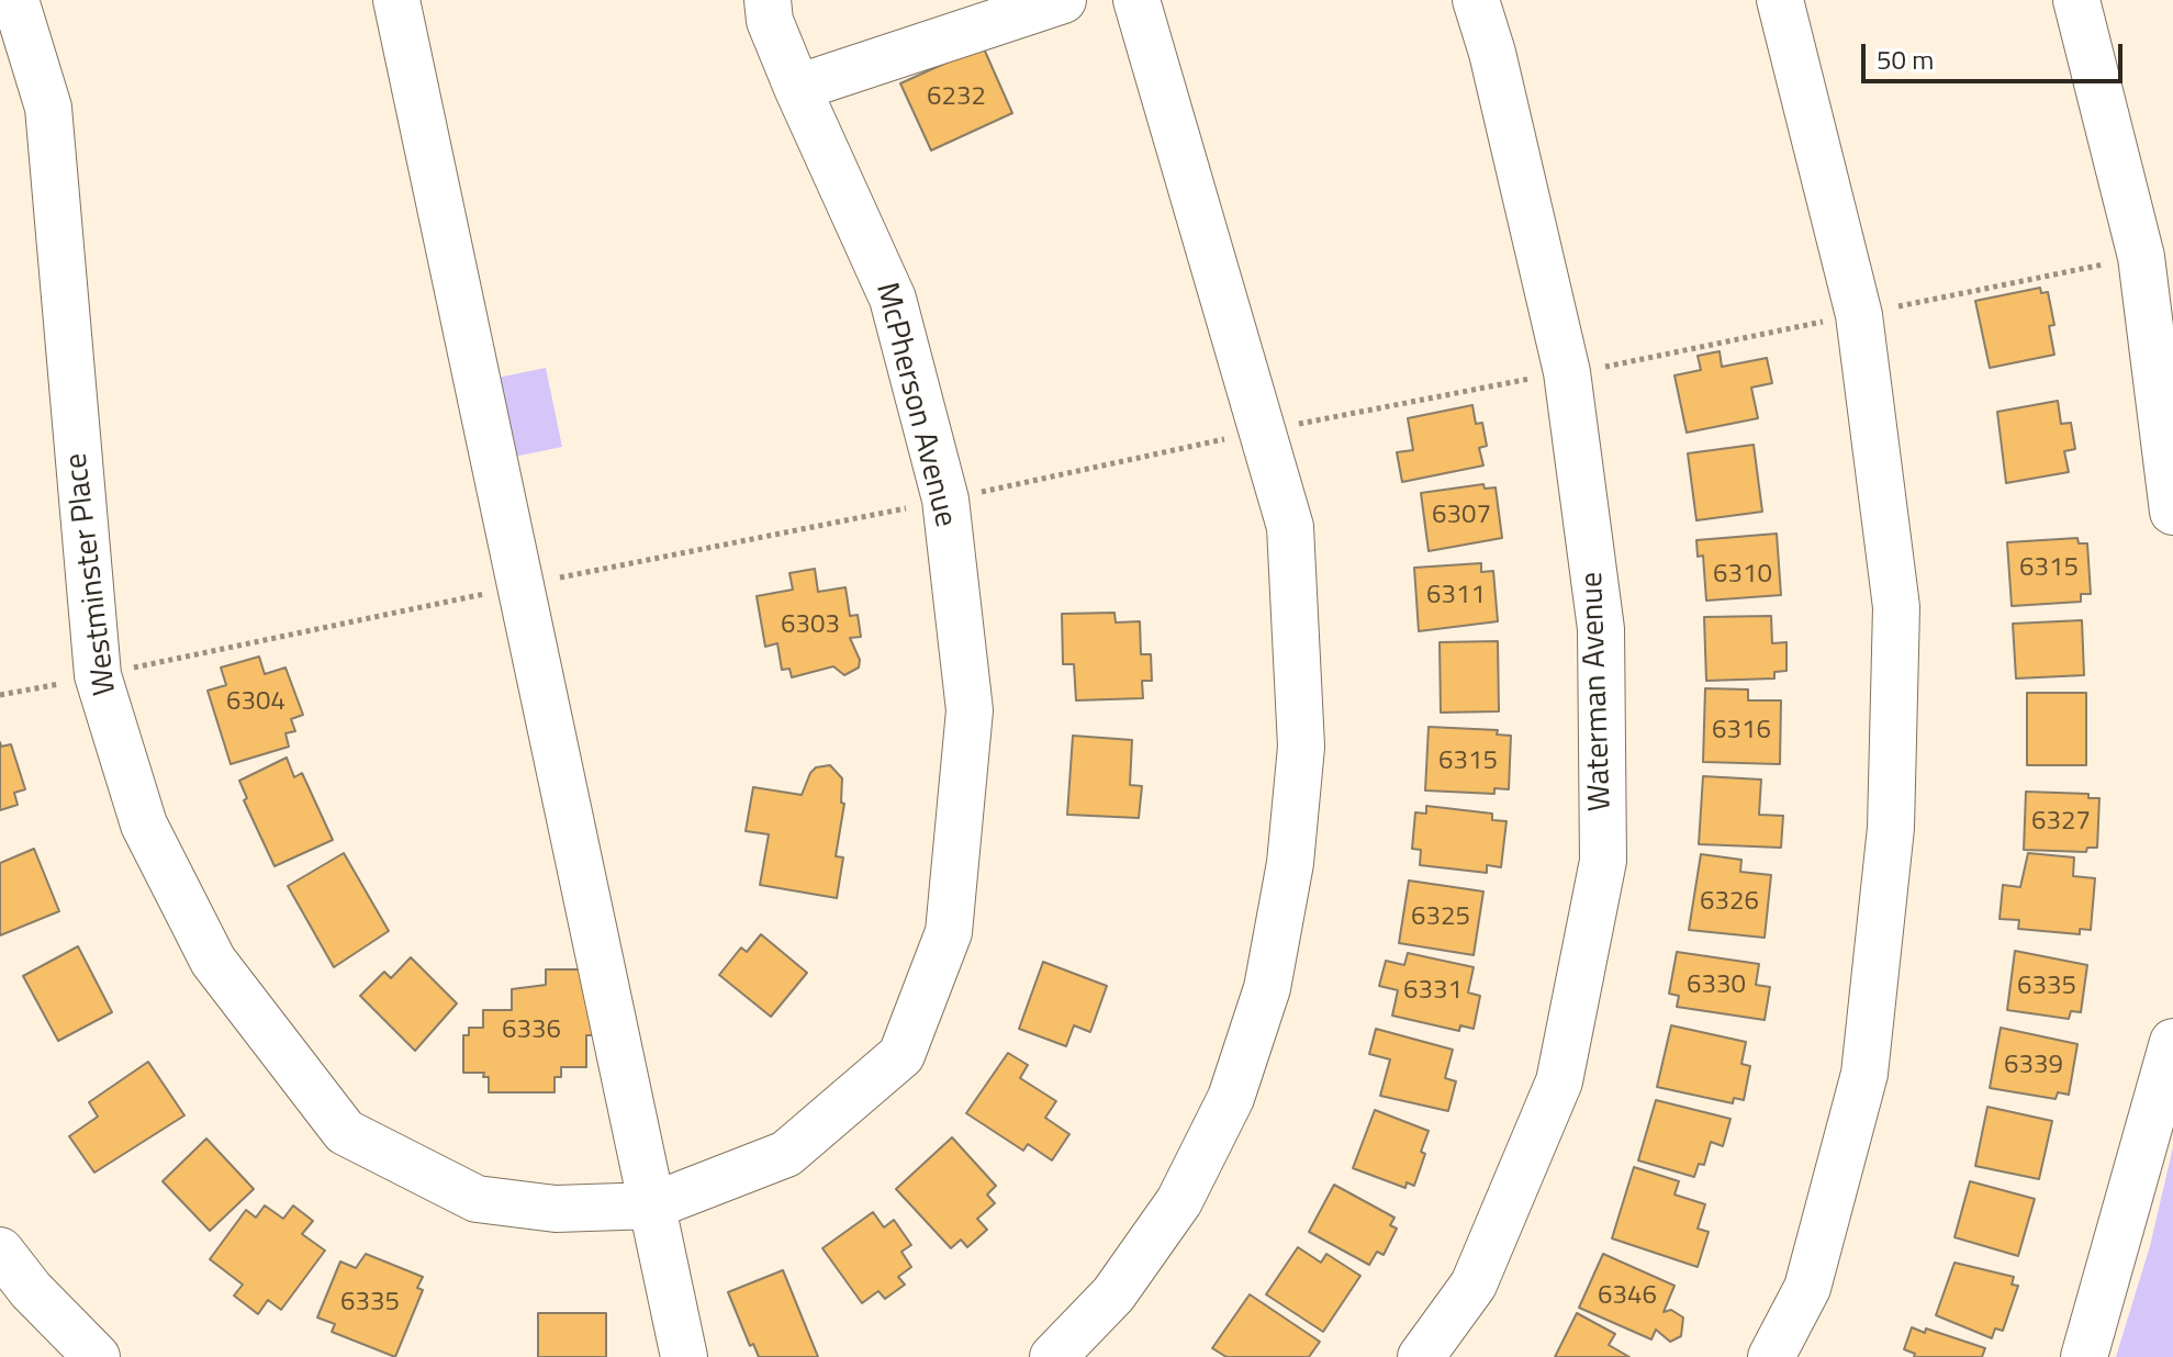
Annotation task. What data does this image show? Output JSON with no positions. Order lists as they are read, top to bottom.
{
  "streets": {
    "street": ["McPherson Avenue", "Westminster Place", "Waterman Avenue"]
  },
  "crossings": [
    ["McPherson Avenue", "Westminster Place"]
  ],
  "house_numbers": [
    "6232",
    "6307",
    "6315",
    "6310",
    "6311",
    "6303",
    "6304",
    "6316",
    "6315",
    "6327",
    "6326",
    "6325",
    "6330",
    "6335",
    "6331",
    "6336",
    "6339",
    "6346",
    "6335"
  ],
  "scale_bar": "50 m"
}
